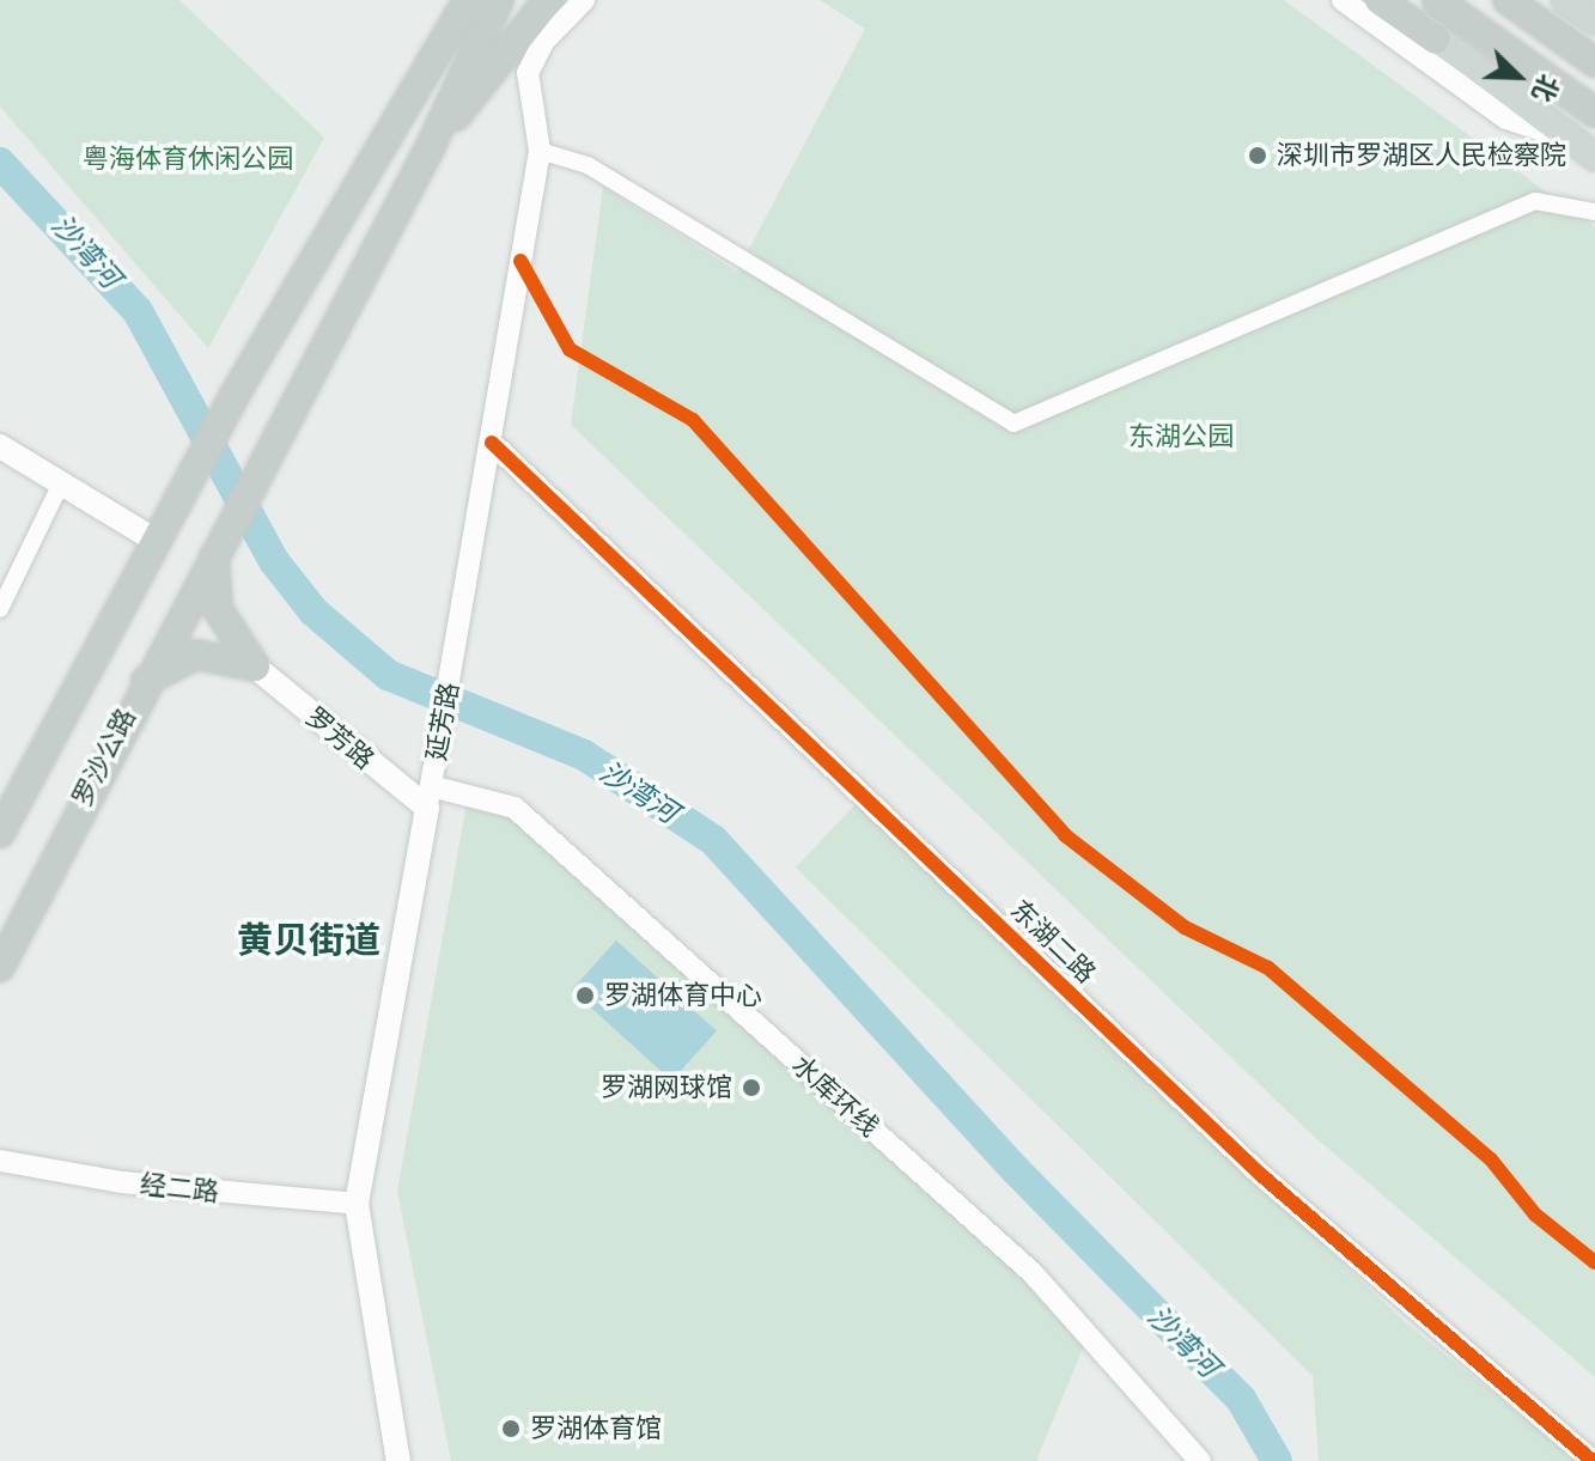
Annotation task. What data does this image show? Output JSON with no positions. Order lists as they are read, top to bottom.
{
  "streets": {
    "highway": ["罗沙公路"],
    "main road": ["延芳路", "罗芳路"],
    "street": ["东湖二路", "水库环线", "经二路"]
  },
  "crossings": [
    ["延芳路", "罗芳路"],
    ["延芳路", "东湖二路"],
    ["延芳路", "水库环线"],
    ["延芳路", "经二路"],
    ["罗芳路", "水库环线"]
  ],
  "districts": ["黄贝街道"],
  "water": ["沙湾河"],
  "parks": ["粤海体育休闲公园", "东湖公园"],
  "places": [
    "深圳市罗湖区人民检察院",
    "罗湖体育中心",
    "罗湖网球馆",
    "罗湖体育馆"
  ],
  "north": "bottom right"
}
